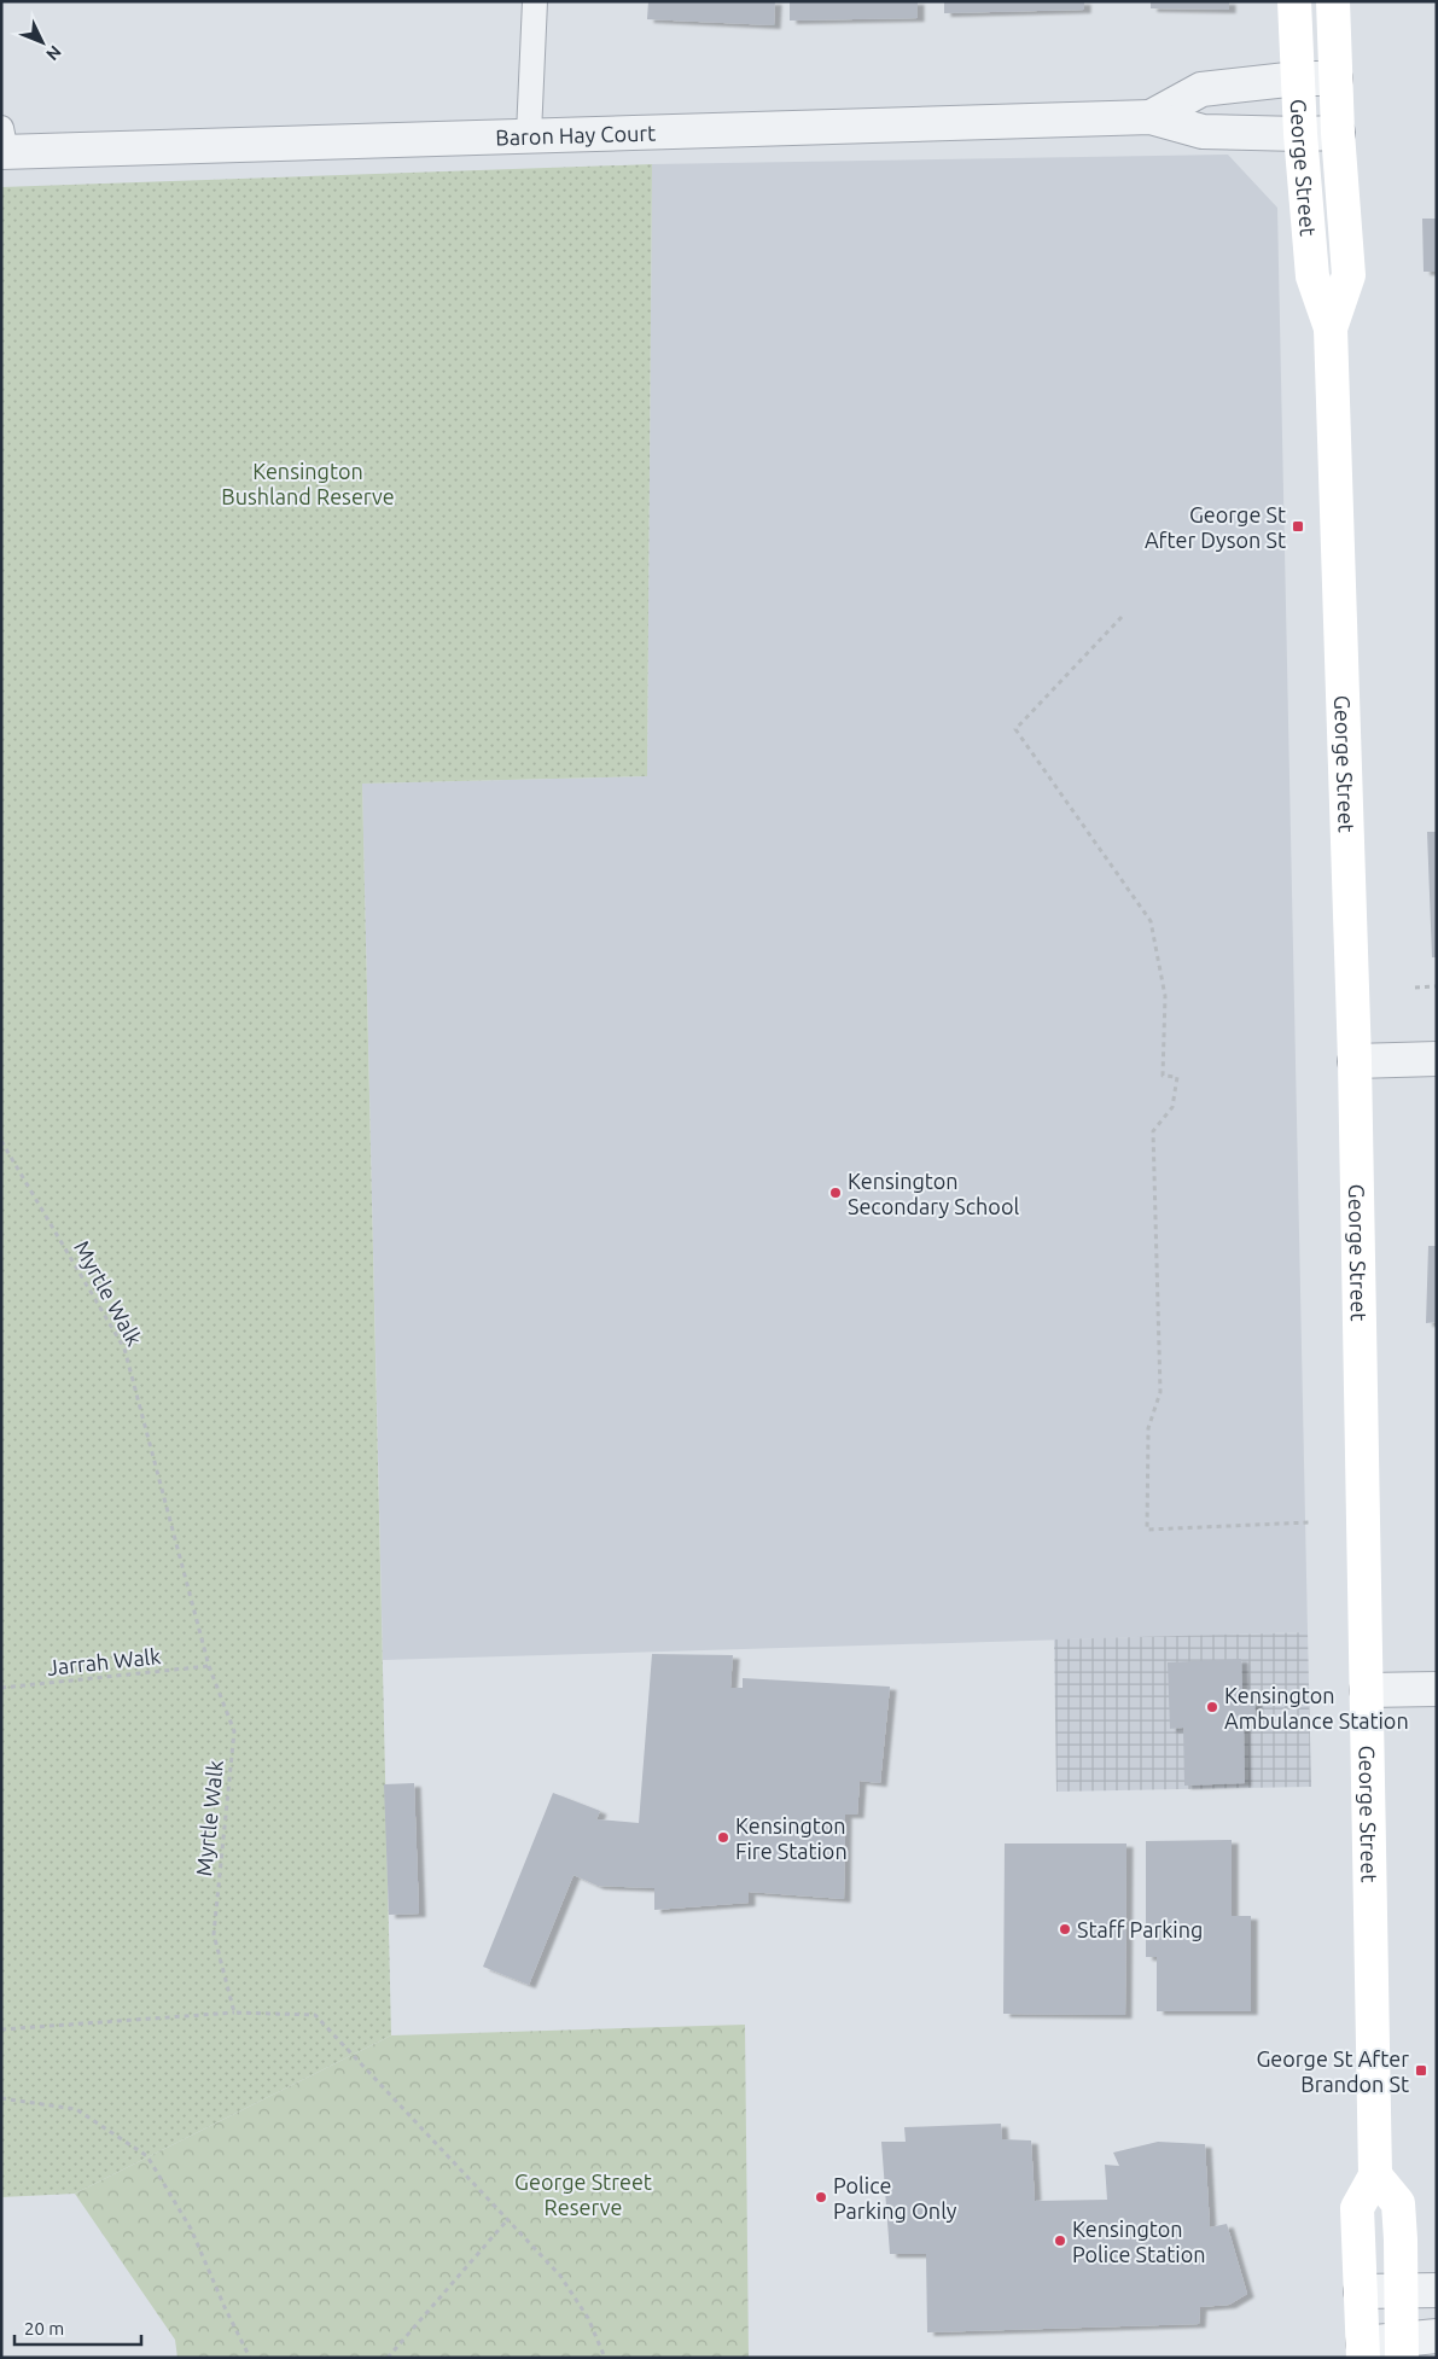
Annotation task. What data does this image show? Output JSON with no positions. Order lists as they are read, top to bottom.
{
  "streets": {
    "main road": ["George Street"],
    "street": ["Baron Hay Court"],
    "path": ["Myrtle Walk", "Jarrah Walk"]
  },
  "crossings": [
    ["Baron Hay Court", "George Street"],
    ["Myrtle Walk", "Jarrah Walk"]
  ],
  "parks": ["Kensington Bushland Reserve", "George Street Reserve"],
  "places": {
    "transit": ["George St After Dyson St", "George St After Brandon St"],
    "other": [
      "Kensington Secondary School",
      "Kensington Ambulance Station",
      "Kensington Fire Station",
      "Staff Parking",
      "Police Parking Only",
      "Kensington Police Station"
    ]
  },
  "scale_bar": "20 m",
  "north": "bottom right"
}
